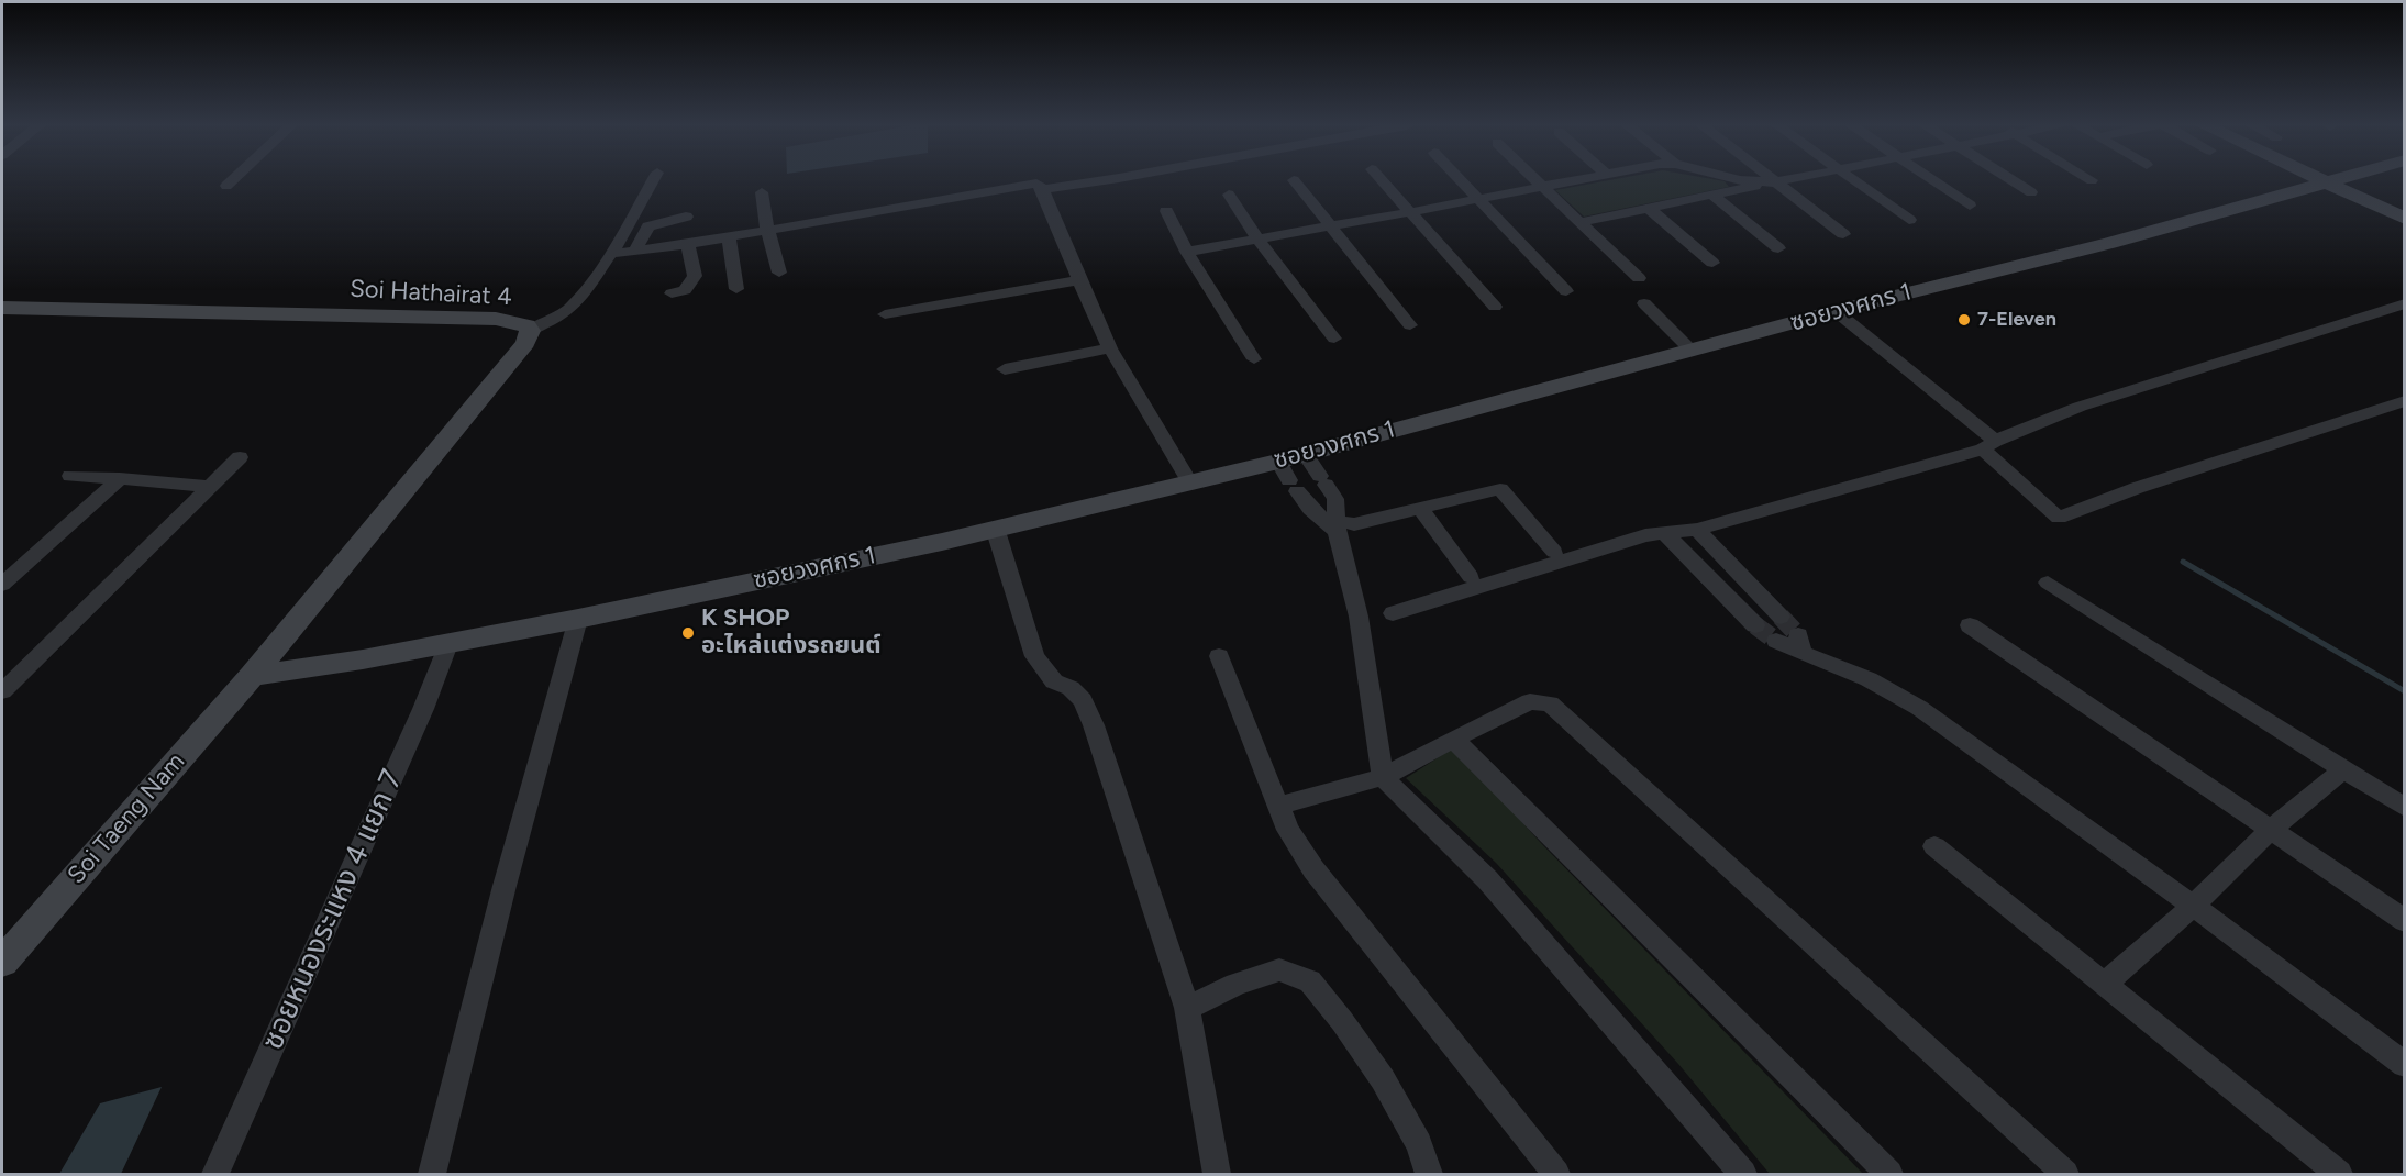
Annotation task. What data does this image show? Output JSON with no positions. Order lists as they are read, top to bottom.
{
  "streets": {
    "street": [
      "Soi Hathairat 4",
      "ซอยวงศกร 1",
      "Soi Taeng Nam",
      "ซอยหนองระแหง 4 แยก 7"
    ]
  },
  "crossings": [
    ["Soi Hathairat 4", "ซอยวงศกร 1"],
    ["Soi Hathairat 4", "Soi Taeng Nam"],
    ["ซอยวงศกร 1", "Soi Taeng Nam"],
    ["ซอยวงศกร 1", "ซอยหนองระแหง 4 แยก 7"]
  ],
  "places": ["7-Eleven", "K SHOP อะไหล่แต่งรถยนต์"]
}
